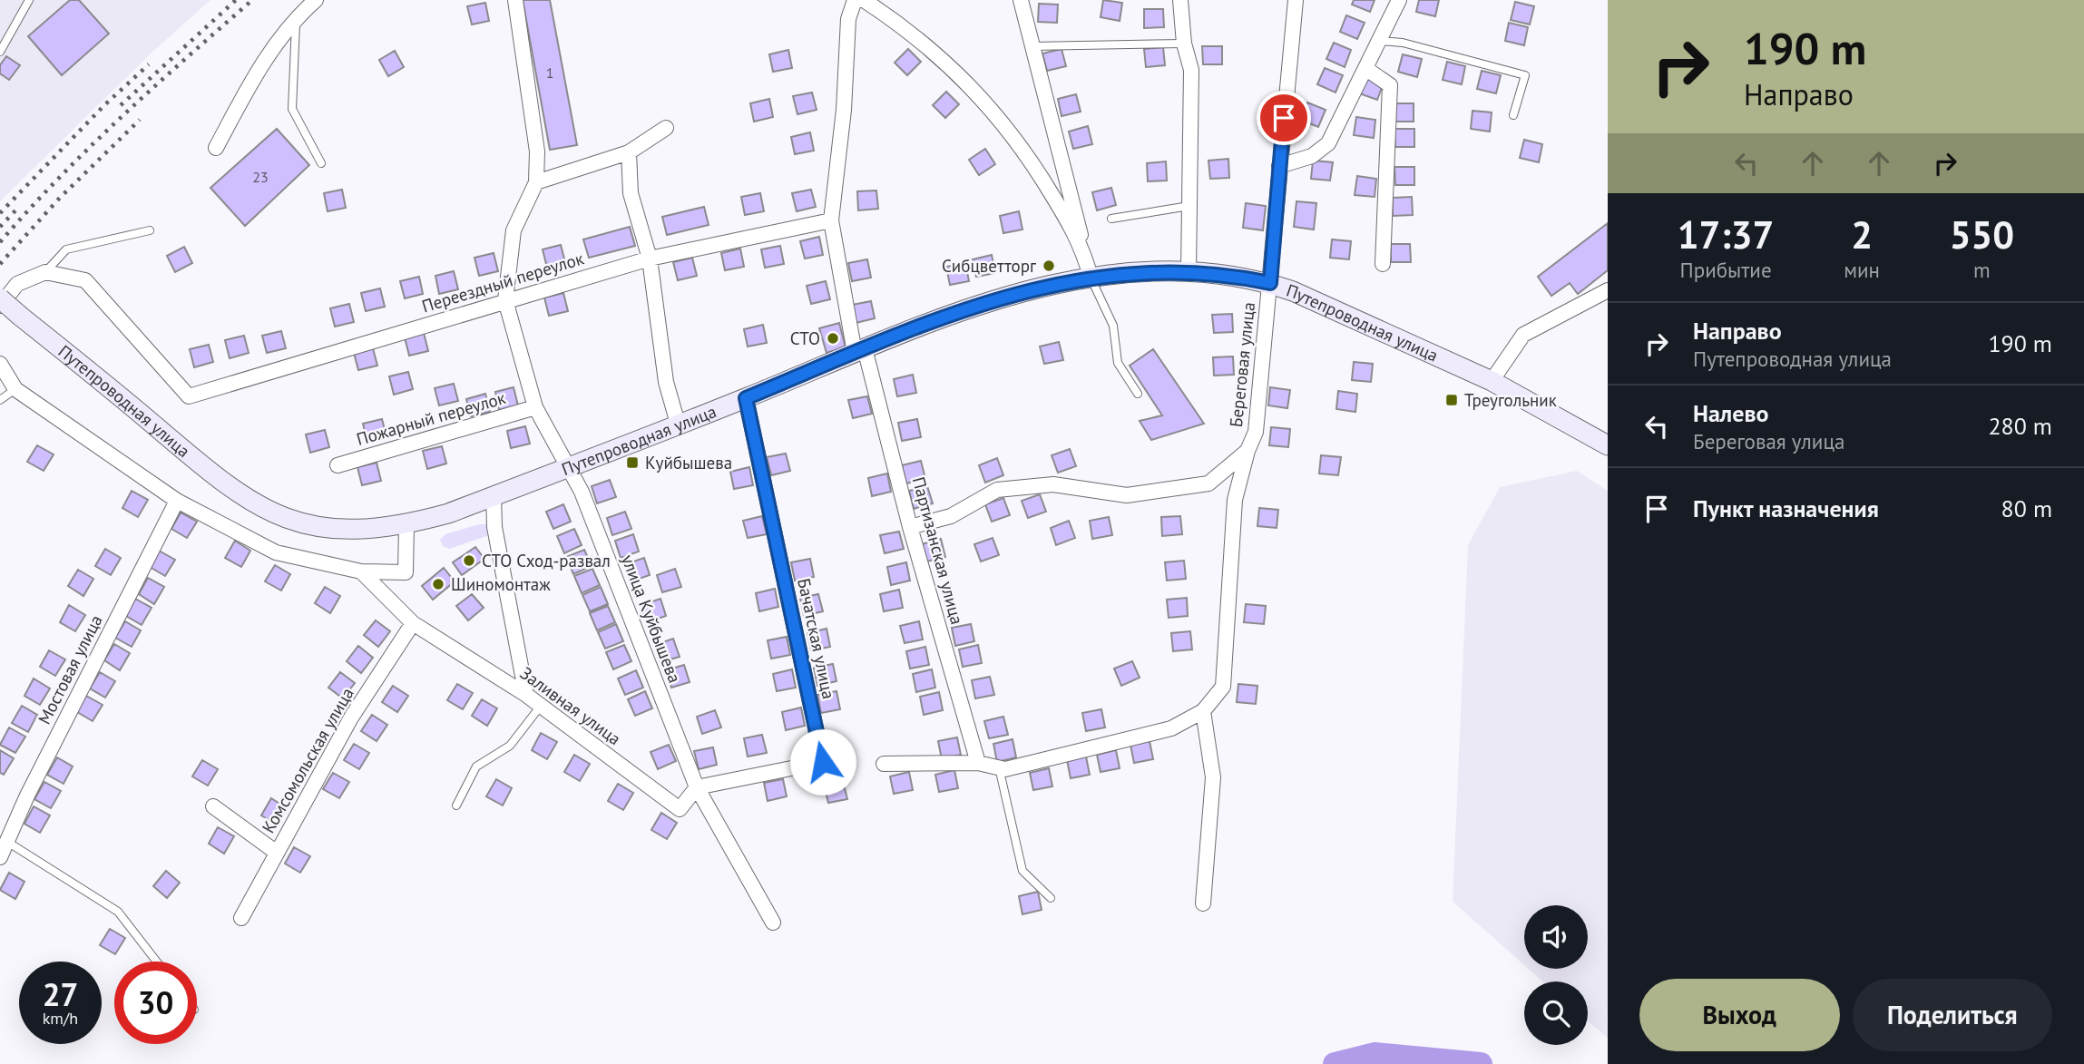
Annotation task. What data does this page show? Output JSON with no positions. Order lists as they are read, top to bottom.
{
  "streets": {
    "main road": ["Путепроводная улица"],
    "street": [
      "Переездный переулок",
      "Береговая улица",
      "Пожарный переулок",
      "Партизанская улица",
      "улица Куйбышева",
      "Бачатская улица",
      "Мостовая улица",
      "Заливная улица",
      "Комсомольская улица"
    ]
  },
  "crossings": [
    ["Переездный переулок", "Партизанская улица"],
    ["Переездный переулок", "улица Куйбышева"],
    ["Путепроводная улица", "Береговая улица"],
    ["Путепроводная улица", "Партизанская улица"],
    ["Путепроводная улица", "улица Куйбышева"],
    ["Путепроводная улица", "Бачатская улица"],
    ["Пожарный переулок", "улица Куйбышева"],
    ["улица Куйбышева", "Бачатская улица"],
    ["улица Куйбышева", "Заливная улица"],
    ["Бачатская улица", "Заливная улица"],
    ["Заливная улица", "Комсомольская улица"]
  ],
  "places": {
    "other": [
      "Сибцветторг",
      "СТО",
      "СТО Сход-развал",
      "Шиномонтаж"
    ],
    "transit": ["Треугольник", "Куйбышева"]
  },
  "house_numbers": ["1", "23"],
  "page": {
    "turn": ["190 m", "Направо"],
    "eta": [
      "17:37",
      "Прибытие",
      "2",
      "мин",
      "550",
      "m"
    ],
    "list": [
      {
        "name": "Направо",
        "note": "Путепроводная улица",
        "value": "190 m"
      },
      {
        "name": "Налево",
        "note": "Береговая улица",
        "value": "280 m"
      },
      {
        "name": "Пункт назначения",
        "value": "80 m"
      }
    ],
    "speed": "27 km/h",
    "limit": "30",
    "buttons": ["Выход", "Поделиться"]
  }
}
